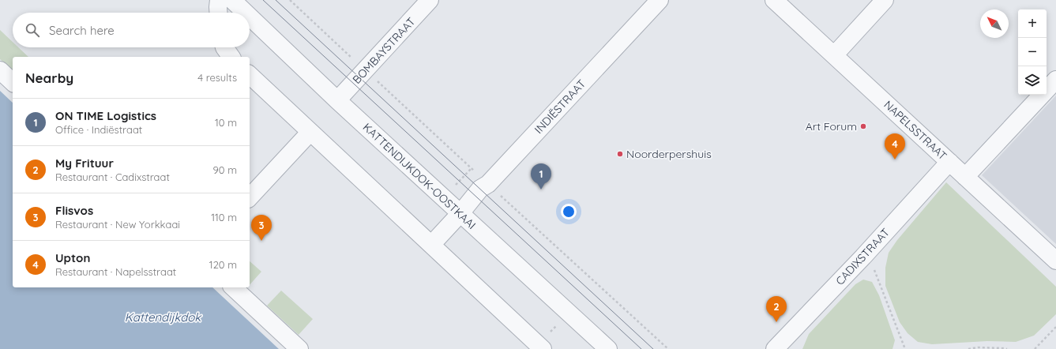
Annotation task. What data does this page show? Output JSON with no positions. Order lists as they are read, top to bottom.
{
  "streets": {
    "street": [
      "BOMBAYSTRAAT",
      "INDIËSTRAAT",
      "NAPELSSTRAAT",
      "KATTENDIJKDOK-OOSTKAAI",
      "CADIXSTRAAT"
    ]
  },
  "crossings": [
    ["BOMBAYSTRAAT", "KATTENDIJKDOK-OOSTKAAI"],
    ["INDIËSTRAAT", "KATTENDIJKDOK-OOSTKAAI"],
    ["NAPELSSTRAAT", "CADIXSTRAAT"]
  ],
  "water": ["Kattendijkdok"],
  "places": ["Art Forum", "Noorderpershuis"],
  "north": "top left",
  "page": {
    "map_buttons": ["+", "−"],
    "search": "Search here",
    "heading": ["Nearby", "4 results"],
    "list": [
      {
        "mark": "1",
        "name": "ON TIME Logistics",
        "note": "Office · Indiëstraat",
        "value": "10 m"
      },
      {
        "mark": "2",
        "name": "My Frituur",
        "note": "Restaurant · Cadixstraat",
        "value": "90 m"
      },
      {
        "mark": "3",
        "name": "Flisvos",
        "note": "Restaurant · New Yorkkaai",
        "value": "110 m"
      },
      {
        "mark": "4",
        "name": "Upton",
        "note": "Restaurant · Napelsstraat",
        "value": "120 m"
      }
    ],
    "pins": [
      "4",
      "1",
      "3",
      "2"
    ]
  }
}
